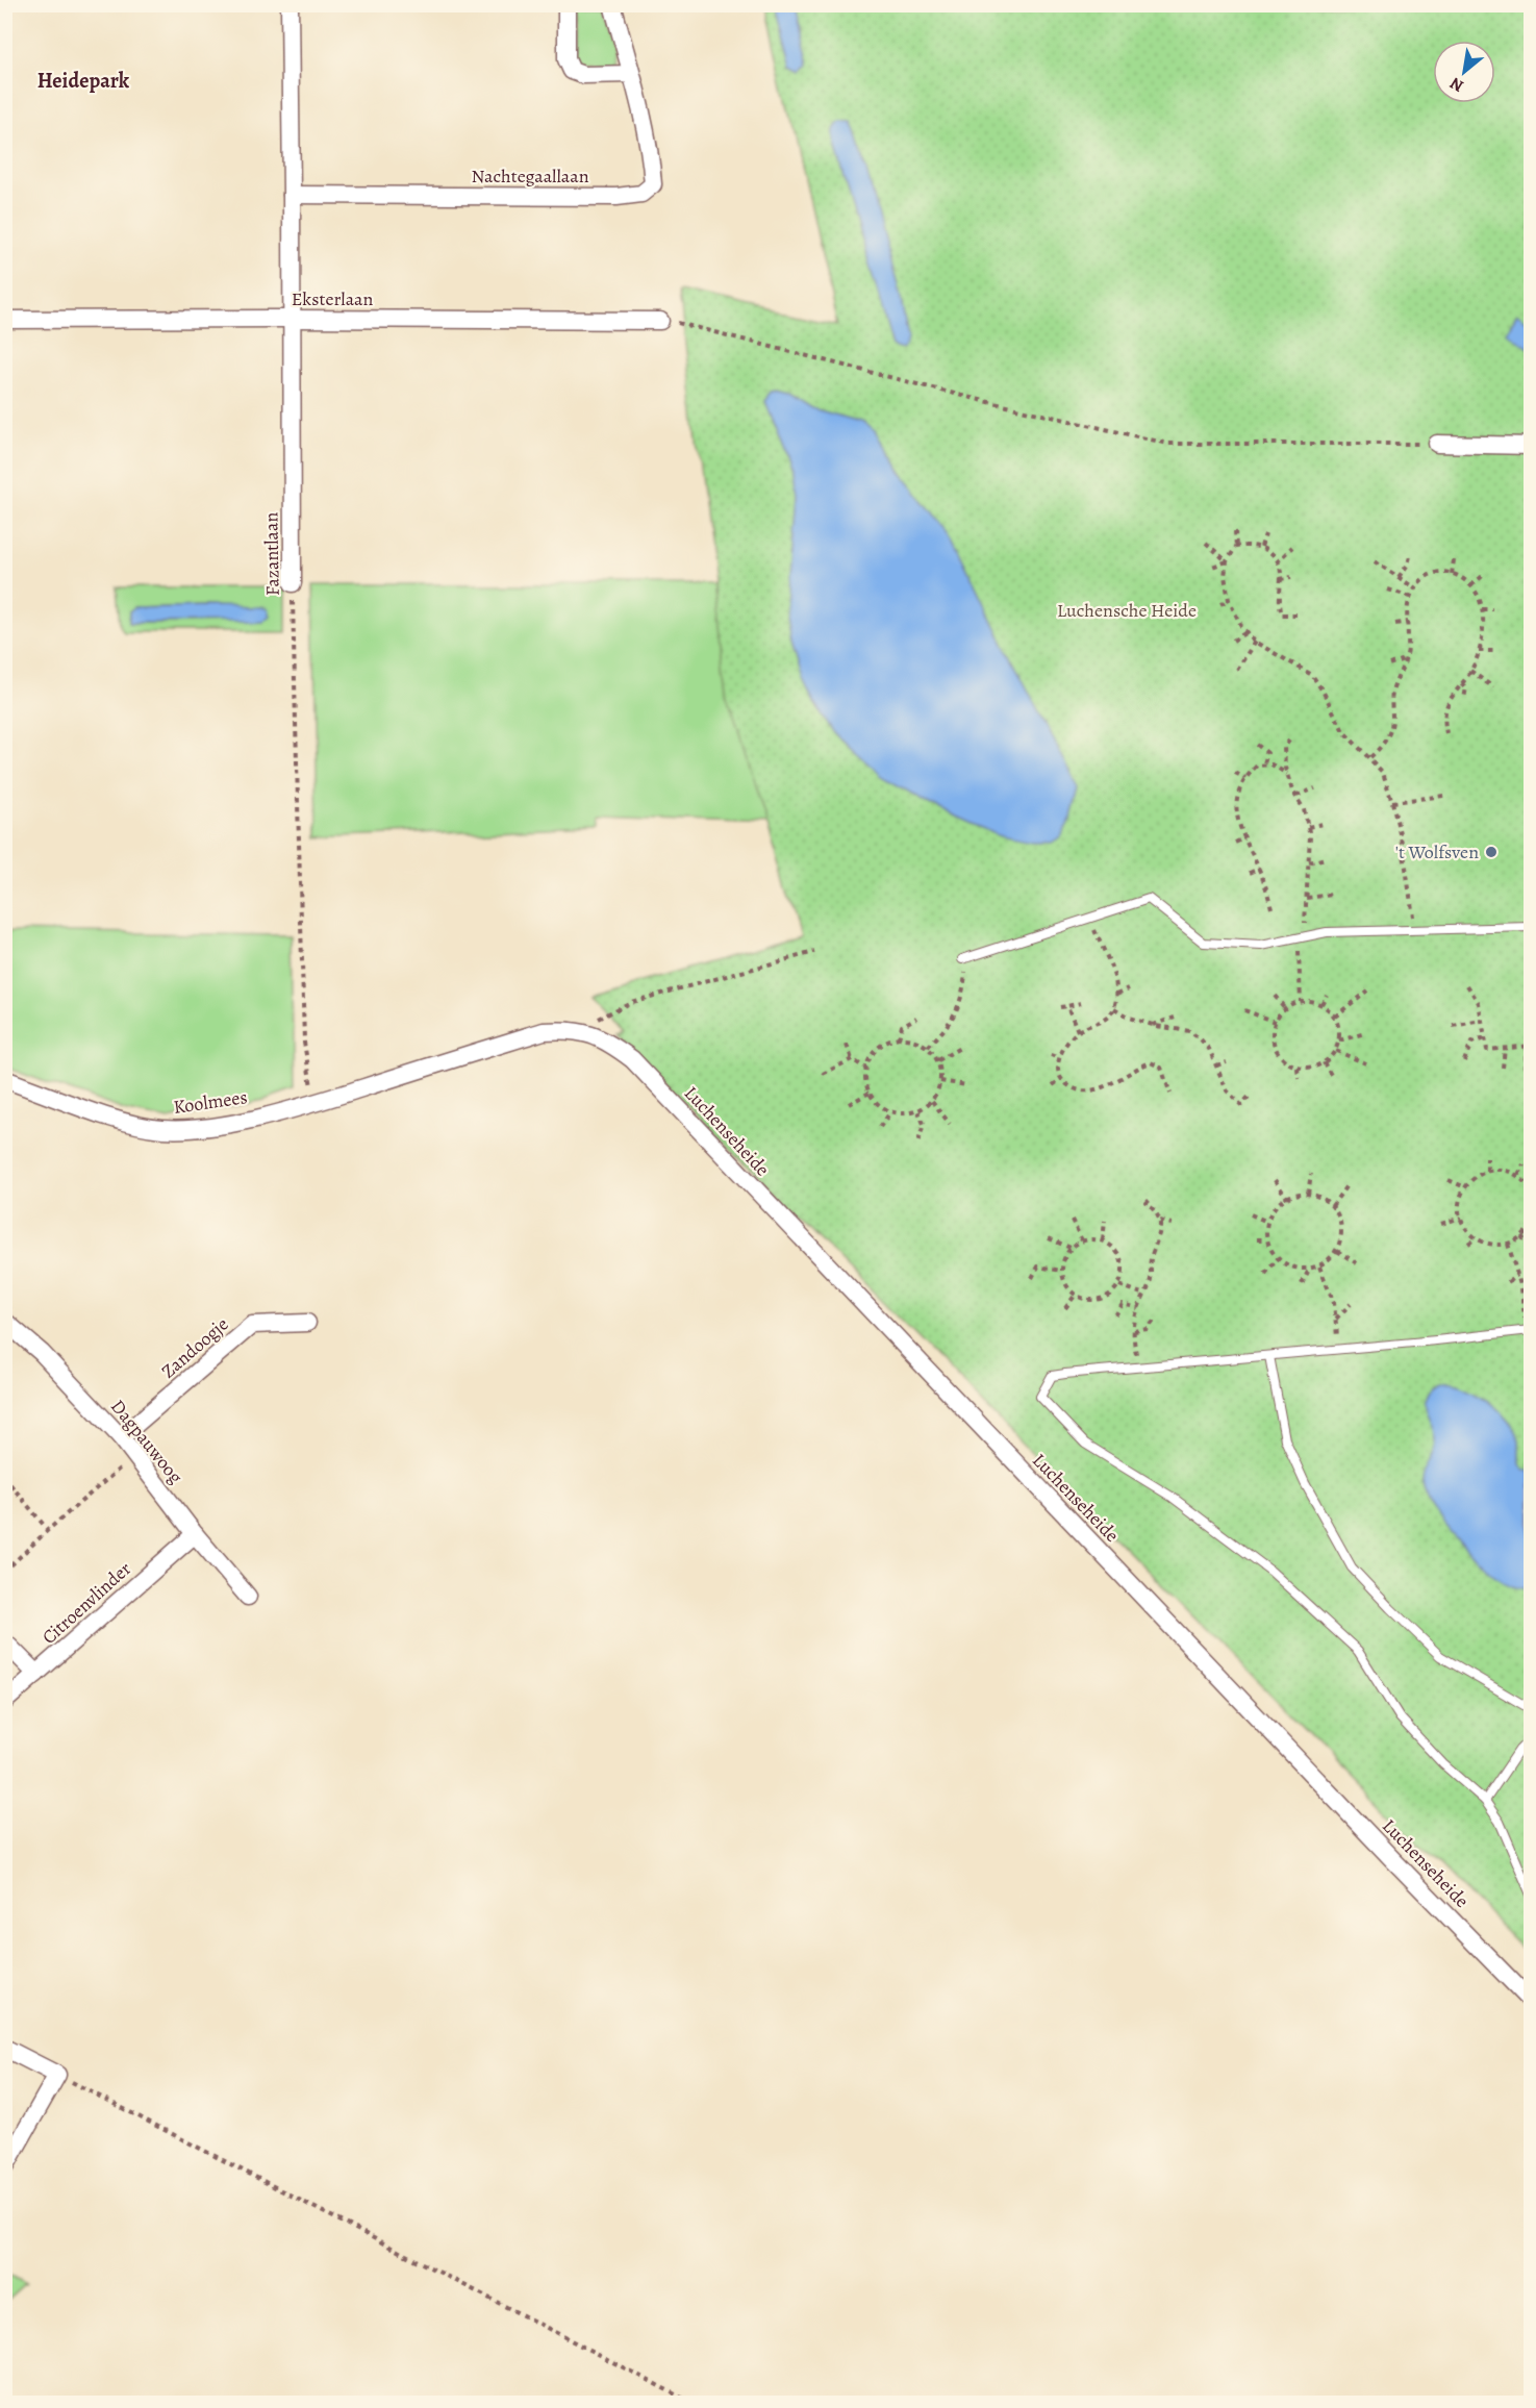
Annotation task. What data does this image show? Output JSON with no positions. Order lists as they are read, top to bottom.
{
  "streets": {
    "street": [
      "Nachtegaallaan",
      "Eksterlaan",
      "Fazantlaan",
      "Koolmees",
      "Luchenseheide",
      "Zandoogje",
      "Dagpauwoog",
      "Citroenvlinder"
    ]
  },
  "crossings": [
    ["Nachtegaallaan", "Fazantlaan"],
    ["Eksterlaan", "Fazantlaan"],
    ["Fazantlaan", "Koolmees"],
    ["Fazantlaan", "Luchenseheide"],
    ["Koolmees", "Luchenseheide"],
    ["Zandoogje", "Dagpauwoog"],
    ["Dagpauwoog", "Citroenvlinder"]
  ],
  "districts": ["Heidepark"],
  "parks": ["Luchensche Heide"],
  "places": ["'t Wolfsven"],
  "north": "bottom left"
}
